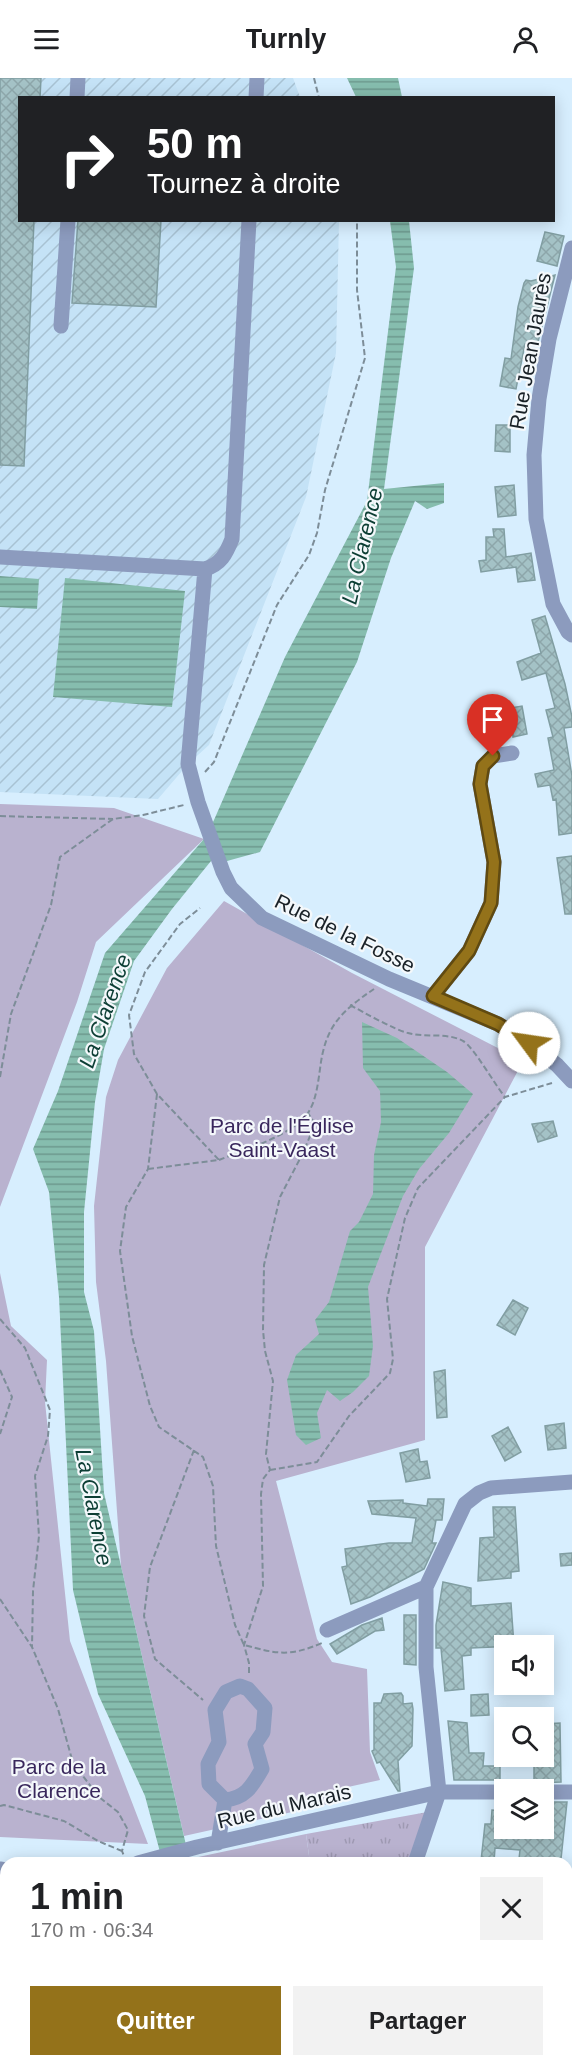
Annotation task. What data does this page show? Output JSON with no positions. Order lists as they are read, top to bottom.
{
  "streets": {
    "street": ["Rue Jean Jaurès", "Rue de la Fosse", "Rue du Marais"]
  },
  "water": ["La Clarence"],
  "parks": ["Parc de l'Église Saint-Vaast", "Parc de la Clarence"],
  "page": {
    "header": "Turnly",
    "turn": ["50 m", "Tournez à droite"],
    "heading": ["1 min", "170 m · 06:34"],
    "buttons": ["Quitter", "Partager"]
  }
}
